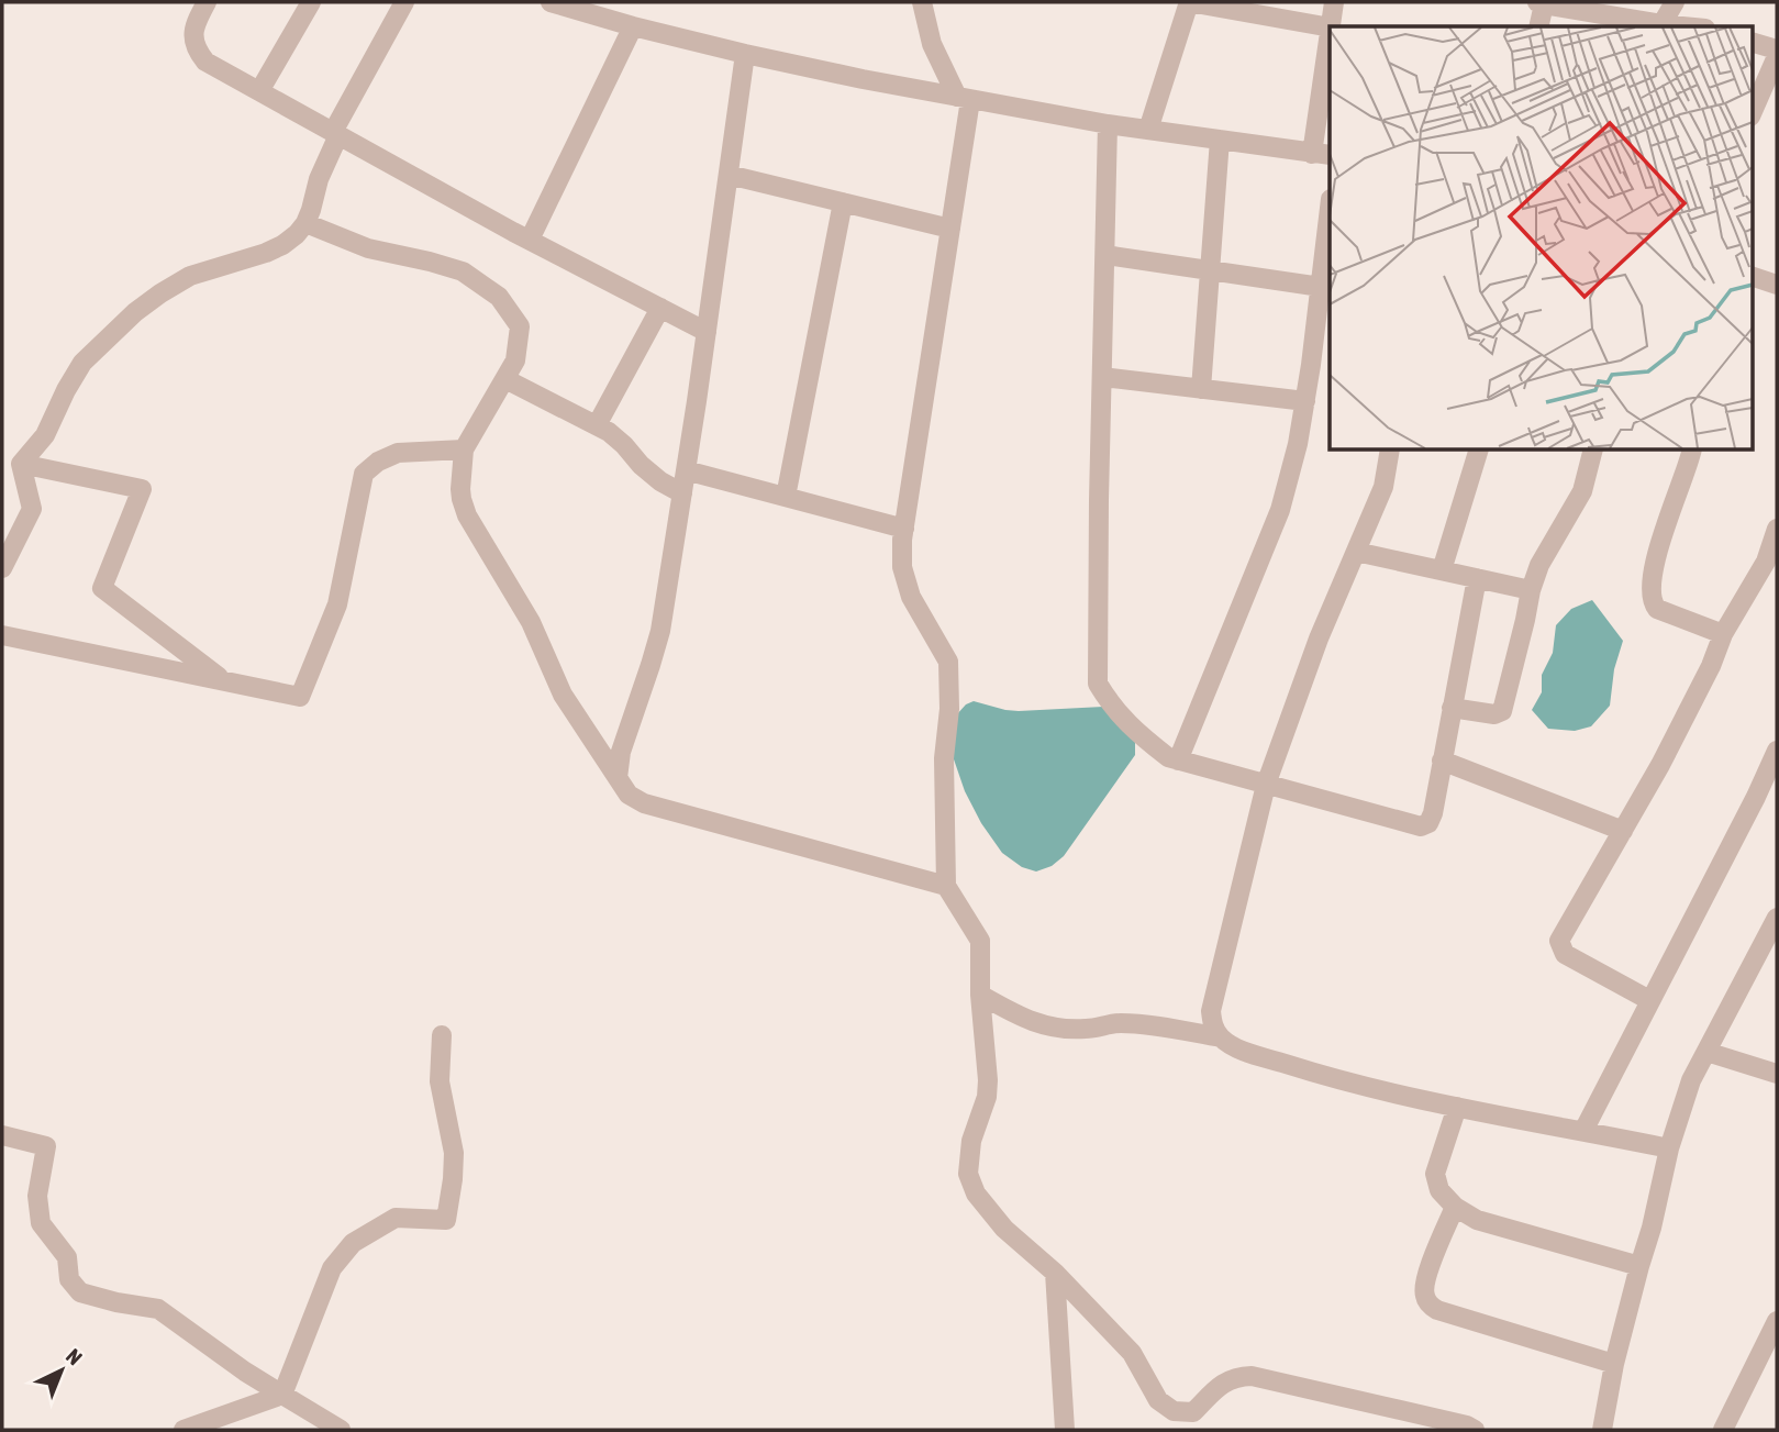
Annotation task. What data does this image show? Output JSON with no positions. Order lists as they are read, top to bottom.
{
  "north": "top right"
}
